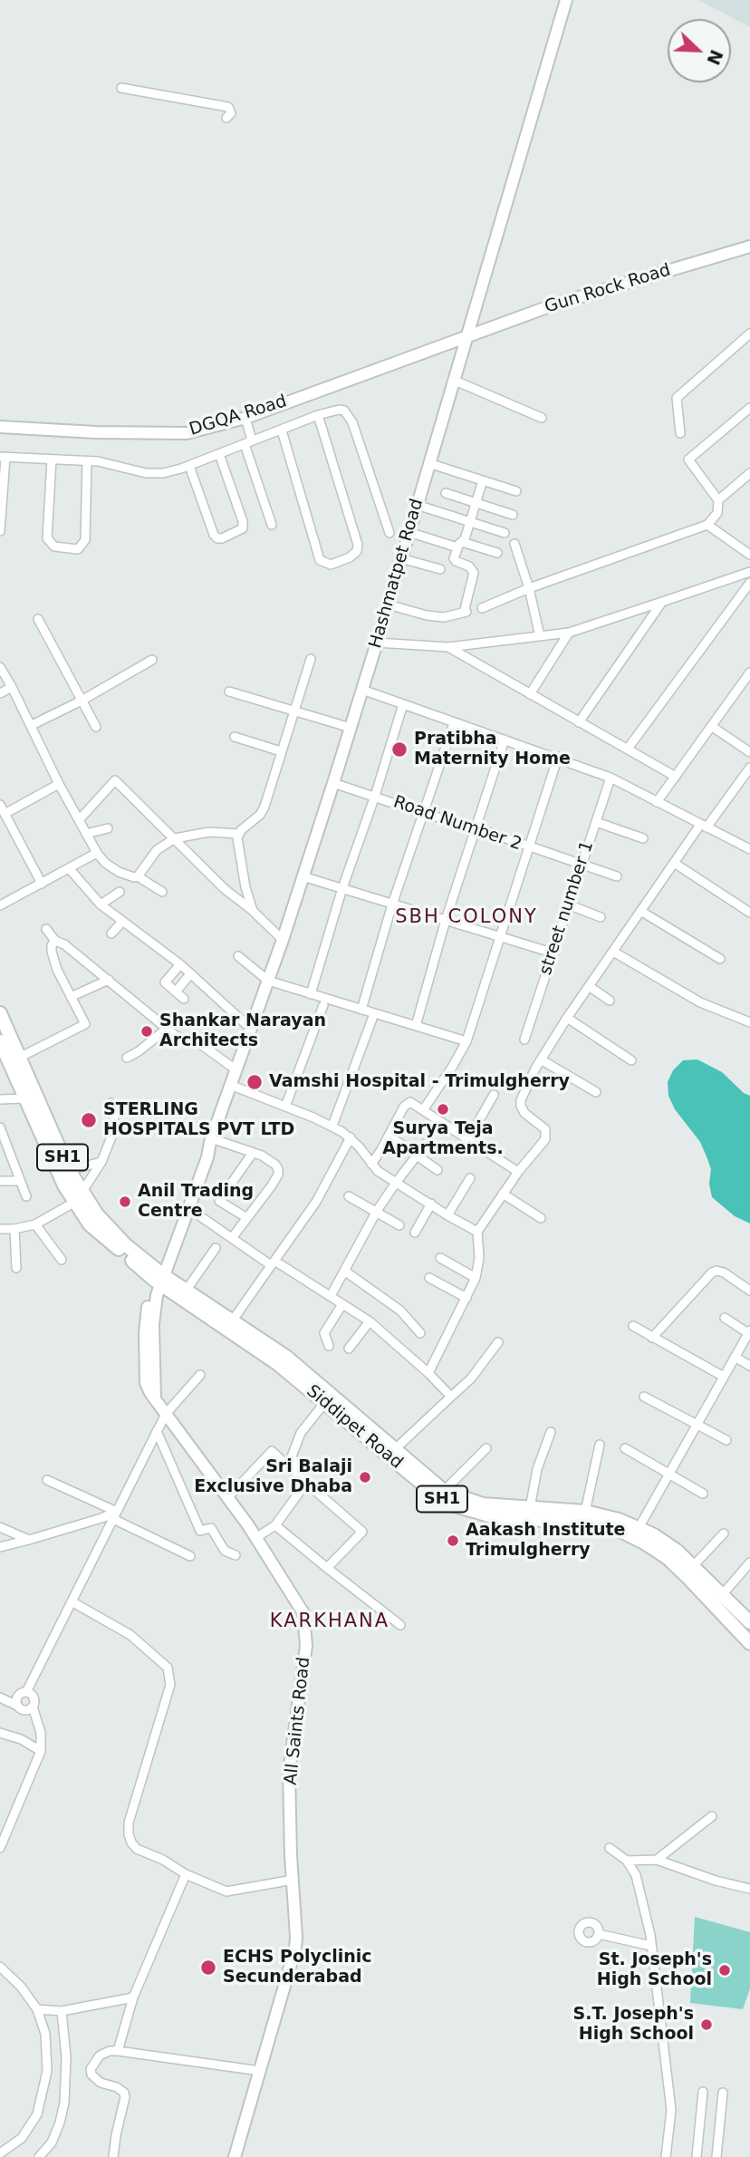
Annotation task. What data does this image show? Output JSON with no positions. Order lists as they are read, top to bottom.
{
  "streets": {
    "main road": [
      "Gun Rock Road",
      "DGQA Road",
      "Hashmatpet Road",
      "SH1",
      "Siddipet Road",
      "All Saints Road"
    ],
    "street": ["Road Number 2", "street number 1"]
  },
  "crossings": [
    ["Gun Rock Road", "DGQA Road"],
    ["Gun Rock Road", "Hashmatpet Road"],
    ["DGQA Road", "Hashmatpet Road"],
    ["Hashmatpet Road", "Road Number 2"],
    ["Hashmatpet Road", "SH1"],
    ["Hashmatpet Road", "Siddipet Road"],
    ["Hashmatpet Road", "All Saints Road"],
    ["Road Number 2", "street number 1"],
    ["SH1", "Siddipet Road"],
    ["SH1", "All Saints Road"],
    ["Siddipet Road", "All Saints Road"]
  ],
  "districts": ["SBH COLONY", "KARKHANA"],
  "places": [
    "Pratibha Maternity Home",
    "Shankar Narayan Architects",
    "Vamshi Hospital - Trimulgherry",
    "Surya Teja Apartments.",
    "STERLING HOSPITALS PVT LTD",
    "Anil Trading Centre",
    "Sri Balaji Exclusive Dhaba",
    "Aakash Institute Trimulgherry",
    "ECHS Polyclinic Secunderabad",
    "St. Joseph's High School",
    "S.T. Joseph's High School"
  ],
  "north": "bottom right"
}
